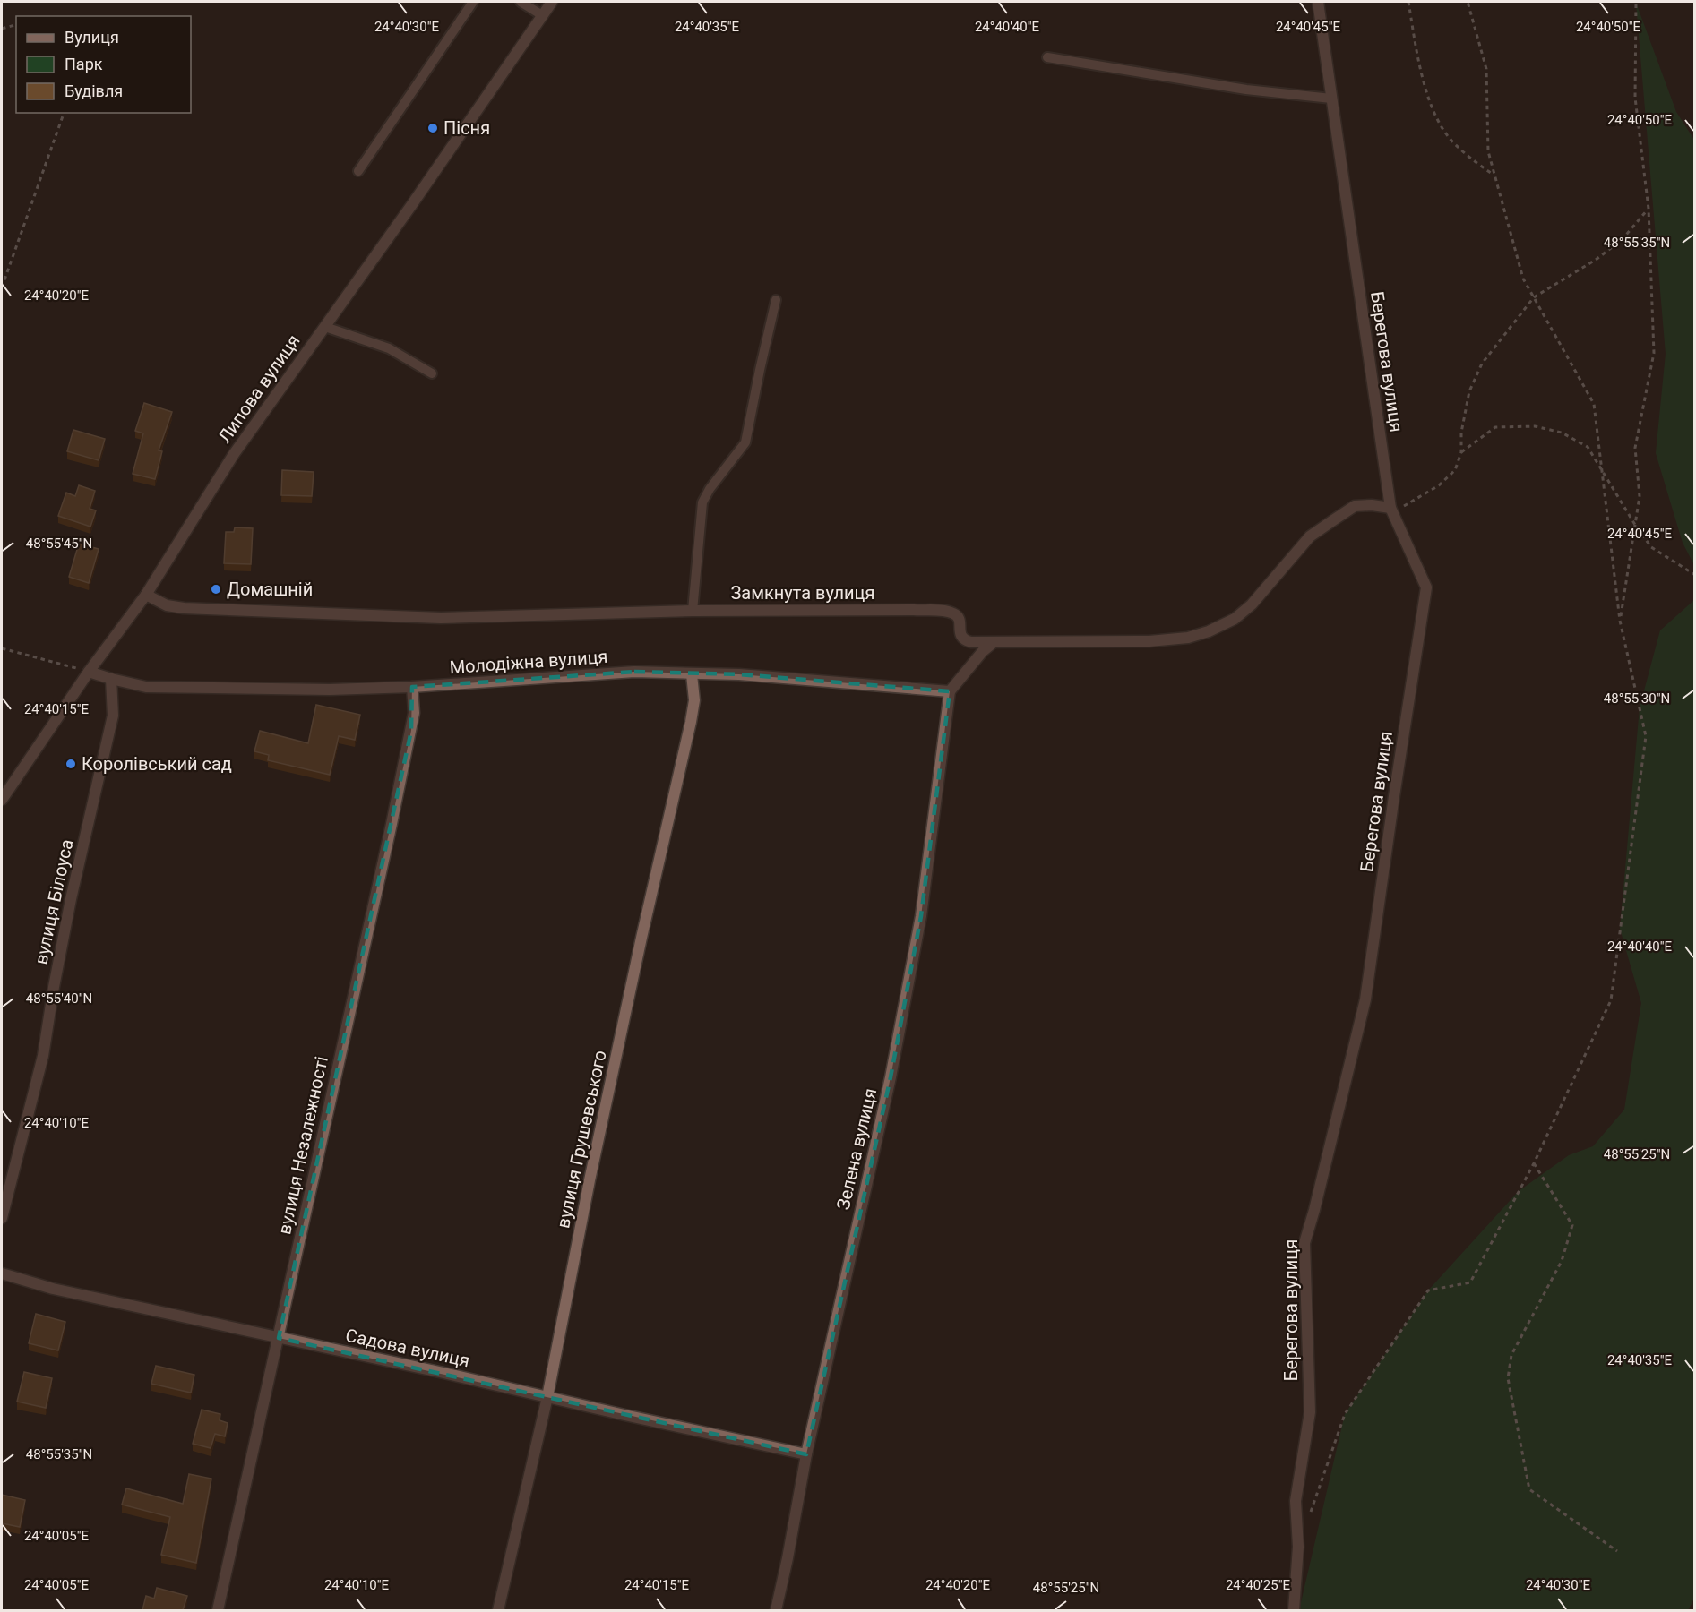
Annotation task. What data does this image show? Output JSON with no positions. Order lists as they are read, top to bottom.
{
  "streets": {
    "street": [
      "Берегова вулиця",
      "Липова вулиця",
      "Замкнута вулиця",
      "Молодіжна вулиця",
      "вулиця Білоуса",
      "вулиця Грушевського",
      "вулиця Незалежності",
      "Зелена вулиця",
      "Садова вулиця"
    ]
  },
  "crossings": [
    ["Берегова вулиця", "Замкнута вулиця"],
    ["Липова вулиця", "Замкнута вулиця"],
    ["Молодіжна вулиця", "вулиця Білоуса"],
    ["Молодіжна вулиця", "вулиця Грушевського"],
    ["Молодіжна вулиця", "вулиця Незалежності"],
    ["Молодіжна вулиця", "Зелена вулиця"],
    ["вулиця Грушевського", "Садова вулиця"],
    ["вулиця Незалежності", "Садова вулиця"],
    ["Зелена вулиця", "Садова вулиця"]
  ],
  "places": ["Пісня", "Домашній", "Королівський сад"],
  "legend": ["Вулиця", "Парк", "Будівля"],
  "coordinates": [
    "24°40'30\"E",
    "24°40'35\"E",
    "24°40'40\"E",
    "24°40'45\"E",
    "24°40'50\"E",
    "48°55'35\"N",
    "24°40'20\"E",
    "48°55'45\"N",
    "48°55'30\"N",
    "24°40'15\"E",
    "48°55'40\"N",
    "24°40'10\"E",
    "48°55'25\"N",
    "24°40'05\"E",
    "24°40'25\"E"
  ]
}
